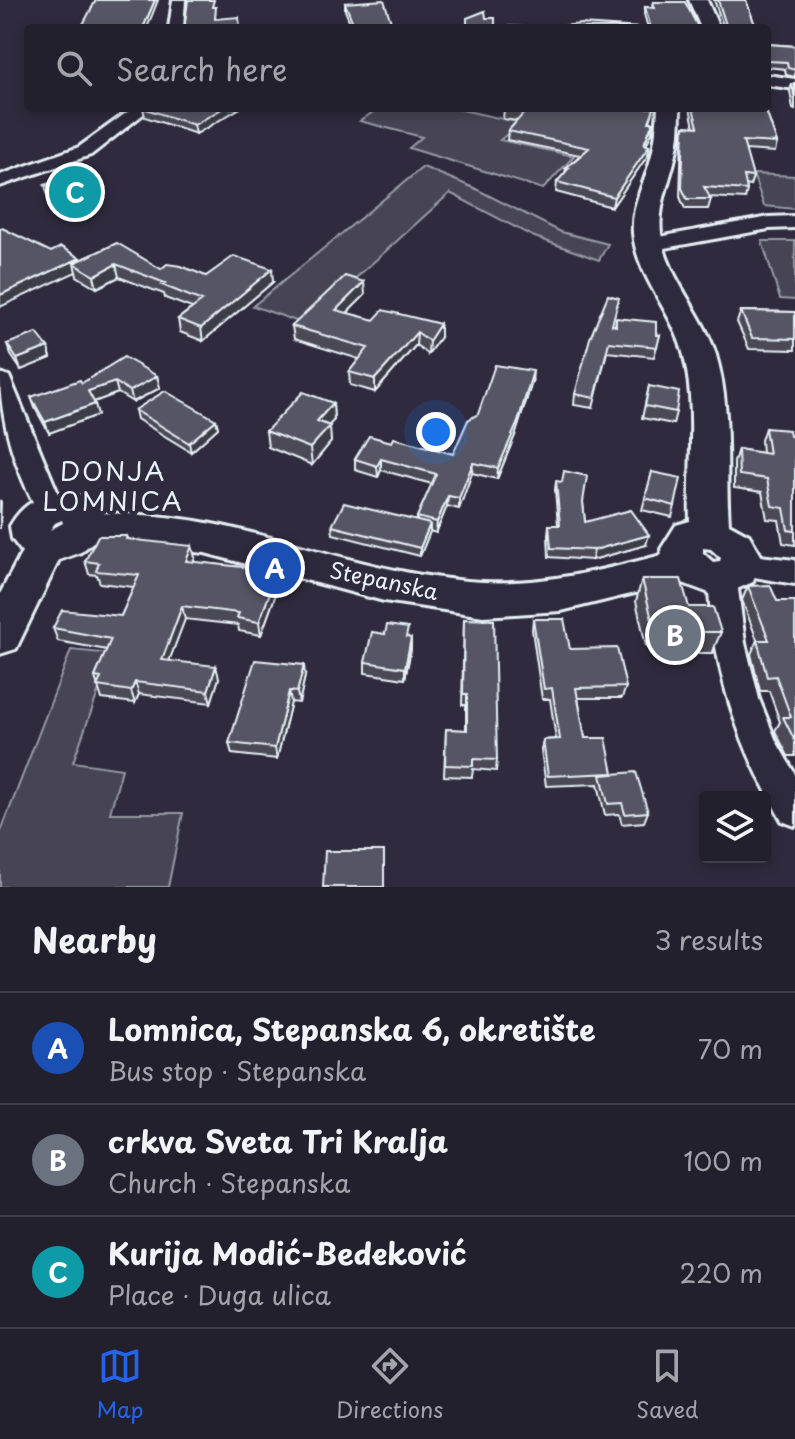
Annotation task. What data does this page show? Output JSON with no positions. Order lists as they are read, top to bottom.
{
  "streets": {
    "street": ["Stepanska"]
  },
  "districts": ["DONJA LOMNICA"],
  "page": {
    "search": "Search here",
    "pins": ["C", "A", "B"],
    "heading": ["Nearby", "3 results"],
    "list": [
      {
        "mark": "A",
        "name": "Lomnica, Stepanska 6, okretište",
        "note": "Bus stop · Stepanska",
        "value": "70 m"
      },
      {
        "mark": "B",
        "name": "crkva Sveta Tri Kralja",
        "note": "Church · Stepanska",
        "value": "100 m"
      },
      {
        "mark": "C",
        "name": "Kurija Modić-Bedeković",
        "note": "Place · Duga ulica",
        "value": "220 m"
      }
    ],
    "nav": ["Map", "Directions", "Saved"]
  }
}
